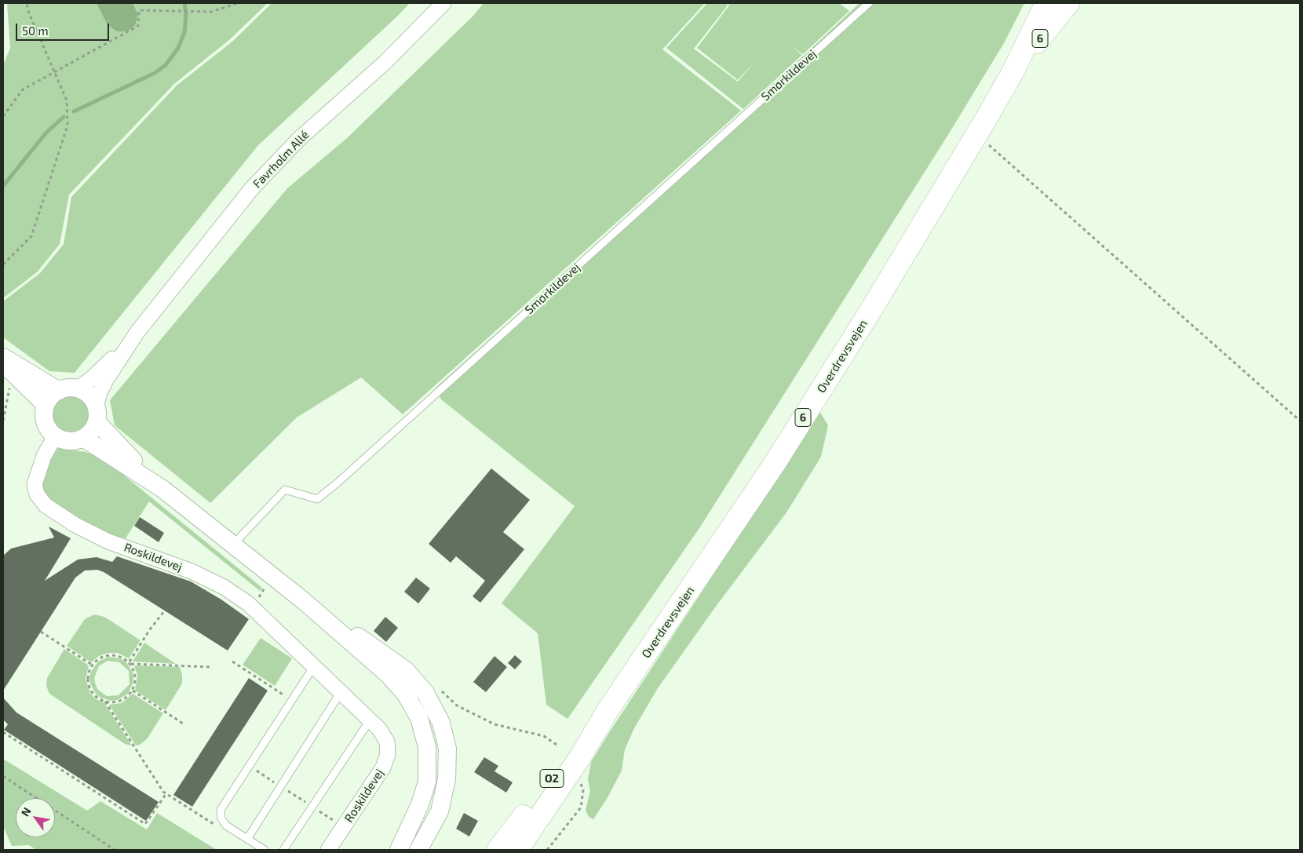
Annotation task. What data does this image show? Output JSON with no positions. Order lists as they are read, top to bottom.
{
  "streets": {
    "main road": ["6", "Overdrevsvejen", "O2"],
    "street": ["Favrholm Allé", "Roskildevej"],
    "lane": ["Smørkildevej"]
  },
  "crossings": [
    ["Favrholm Allé", "Roskildevej"]
  ],
  "scale_bar": "50 m",
  "north": "top left"
}
